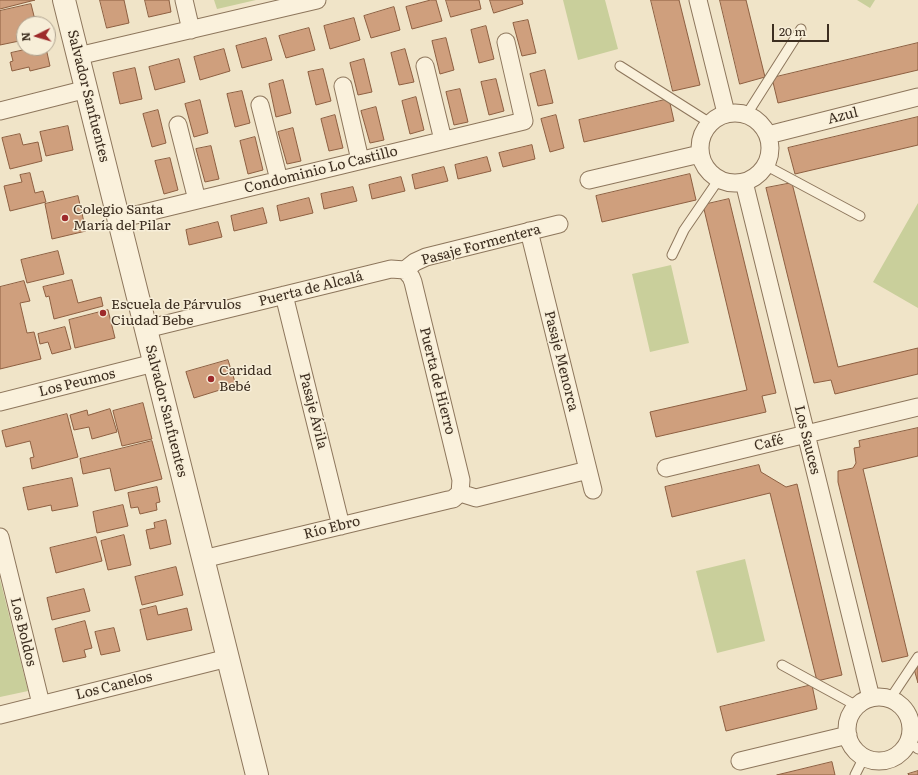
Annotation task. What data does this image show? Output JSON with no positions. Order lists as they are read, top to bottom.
{
  "streets": {
    "street": [
      "Salvador Sanfuentes",
      "Azul",
      "Condominio Lo Castillo",
      "Pasaje Formentera",
      "Puerta de Alcalá",
      "Pasaje Menorca",
      "Puerta de Hierro",
      "Los Peumos",
      "Pasaje Ávila",
      "Los Sauces",
      "Café",
      "Río Ebro",
      "Los Boldos",
      "Los Canelos"
    ]
  },
  "crossings": [
    ["Salvador Sanfuentes", "Condominio Lo Castillo"],
    ["Salvador Sanfuentes", "Puerta de Alcalá"],
    ["Salvador Sanfuentes", "Los Peumos"],
    ["Salvador Sanfuentes", "Río Ebro"],
    ["Salvador Sanfuentes", "Los Canelos"],
    ["Azul", "Los Sauces"],
    ["Pasaje Formentera", "Puerta de Alcalá"],
    ["Pasaje Formentera", "Pasaje Menorca"],
    ["Pasaje Formentera", "Puerta de Hierro"],
    ["Puerta de Alcalá", "Puerta de Hierro"],
    ["Puerta de Alcalá", "Pasaje Ávila"],
    ["Puerta de Hierro", "Río Ebro"],
    ["Pasaje Ávila", "Río Ebro"],
    ["Los Sauces", "Café"],
    ["Los Boldos", "Los Canelos"]
  ],
  "places": ["Colegio Santa María del Pilar", "Escuela de Párvulos Ciudad Bebe", "Caridad Bebé"],
  "scale_bar": "20 m",
  "north": "left"
}
